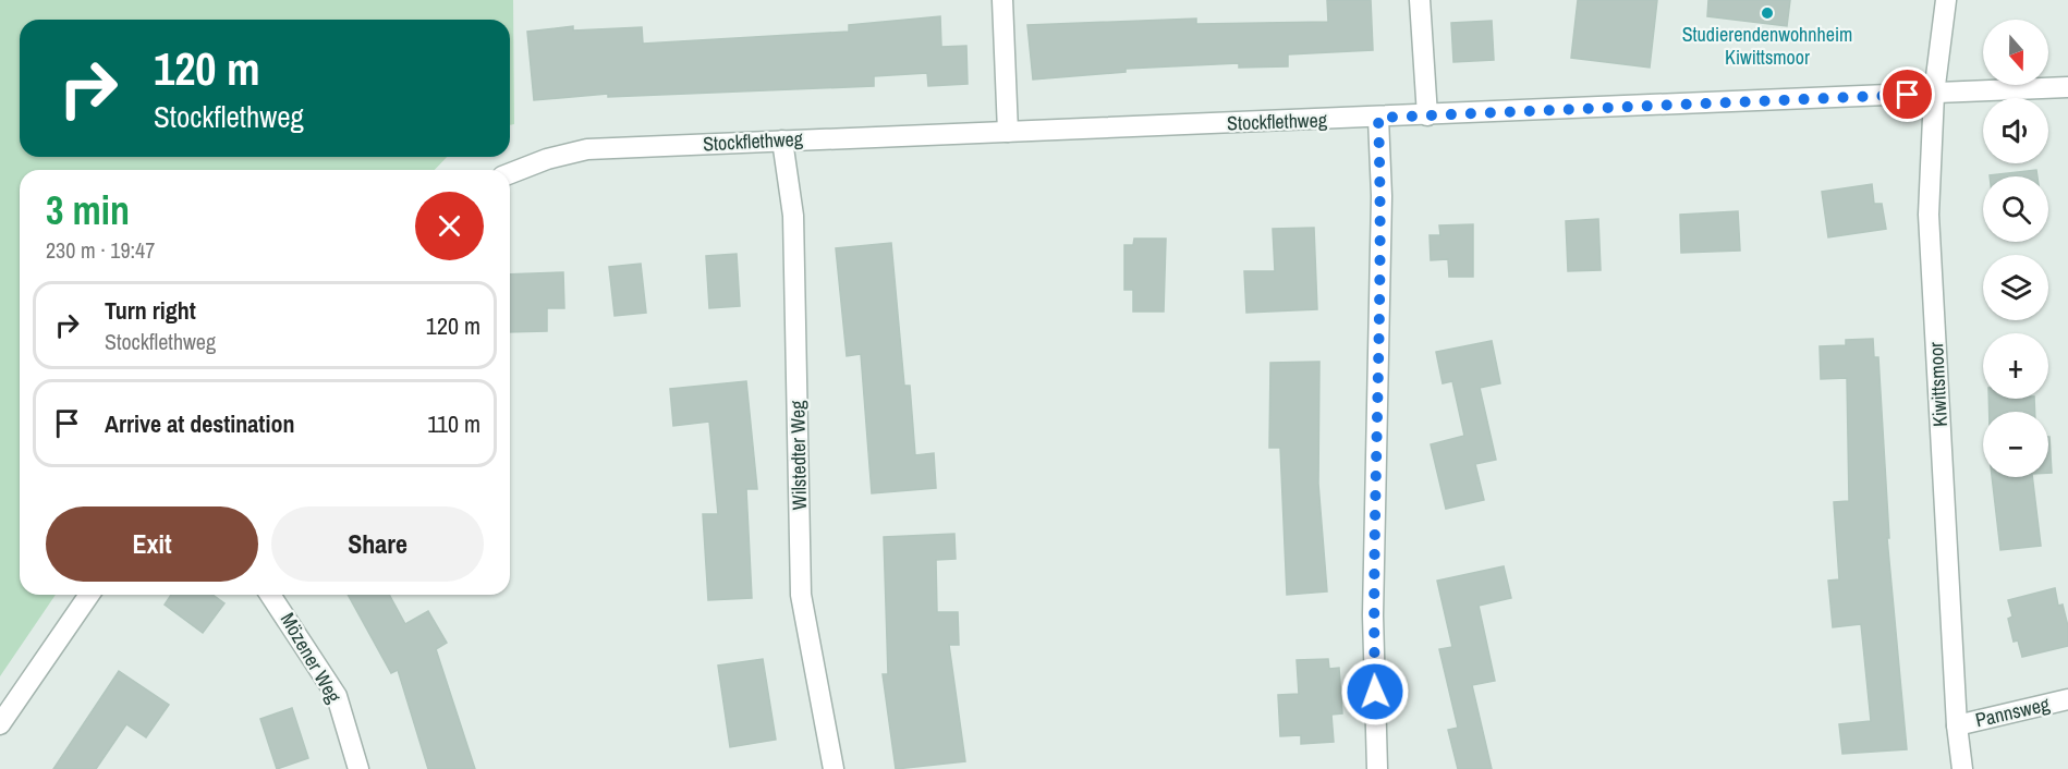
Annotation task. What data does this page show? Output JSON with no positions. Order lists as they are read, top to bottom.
{
  "streets": {
    "street": [
      "Stockflethweg",
      "Kiwittsmoor",
      "Wilstedter Weg",
      "Mözener Weg",
      "Pannsweg"
    ]
  },
  "crossings": [
    ["Stockflethweg", "Kiwittsmoor"],
    ["Stockflethweg", "Wilstedter Weg"],
    ["Kiwittsmoor", "Pannsweg"]
  ],
  "places": ["Studierendenwohnheim Kiwittsmoor"],
  "north": "bottom",
  "page": {
    "map_buttons": ["+", "−"],
    "turn": ["120 m", "Stockflethweg"],
    "heading": ["3 min", "230 m · 19:47"],
    "list": [
      {
        "name": "Turn right",
        "note": "Stockflethweg",
        "value": "120 m"
      },
      {
        "name": "Arrive at destination",
        "value": "110 m"
      }
    ],
    "buttons": ["Exit", "Share"]
  }
}
